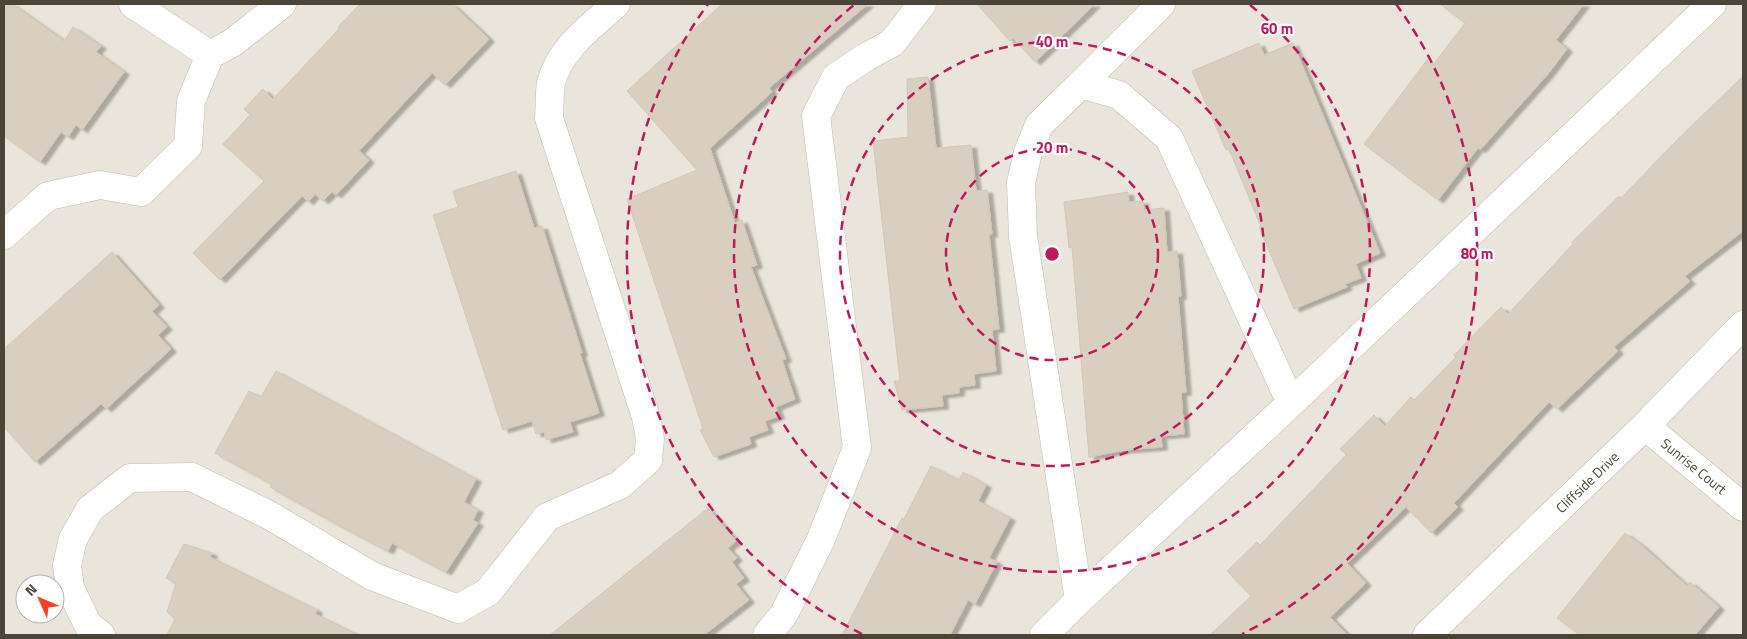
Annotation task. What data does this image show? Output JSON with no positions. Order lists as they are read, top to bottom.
{
  "streets": {
    "street": ["Sunrise Court", "Cliffside Drive"]
  },
  "crossings": [
    ["Sunrise Court", "Cliffside Drive"]
  ],
  "north": "top left",
  "rings": [
    "60 m",
    "40 m",
    "20 m",
    "80 m"
  ]
}
